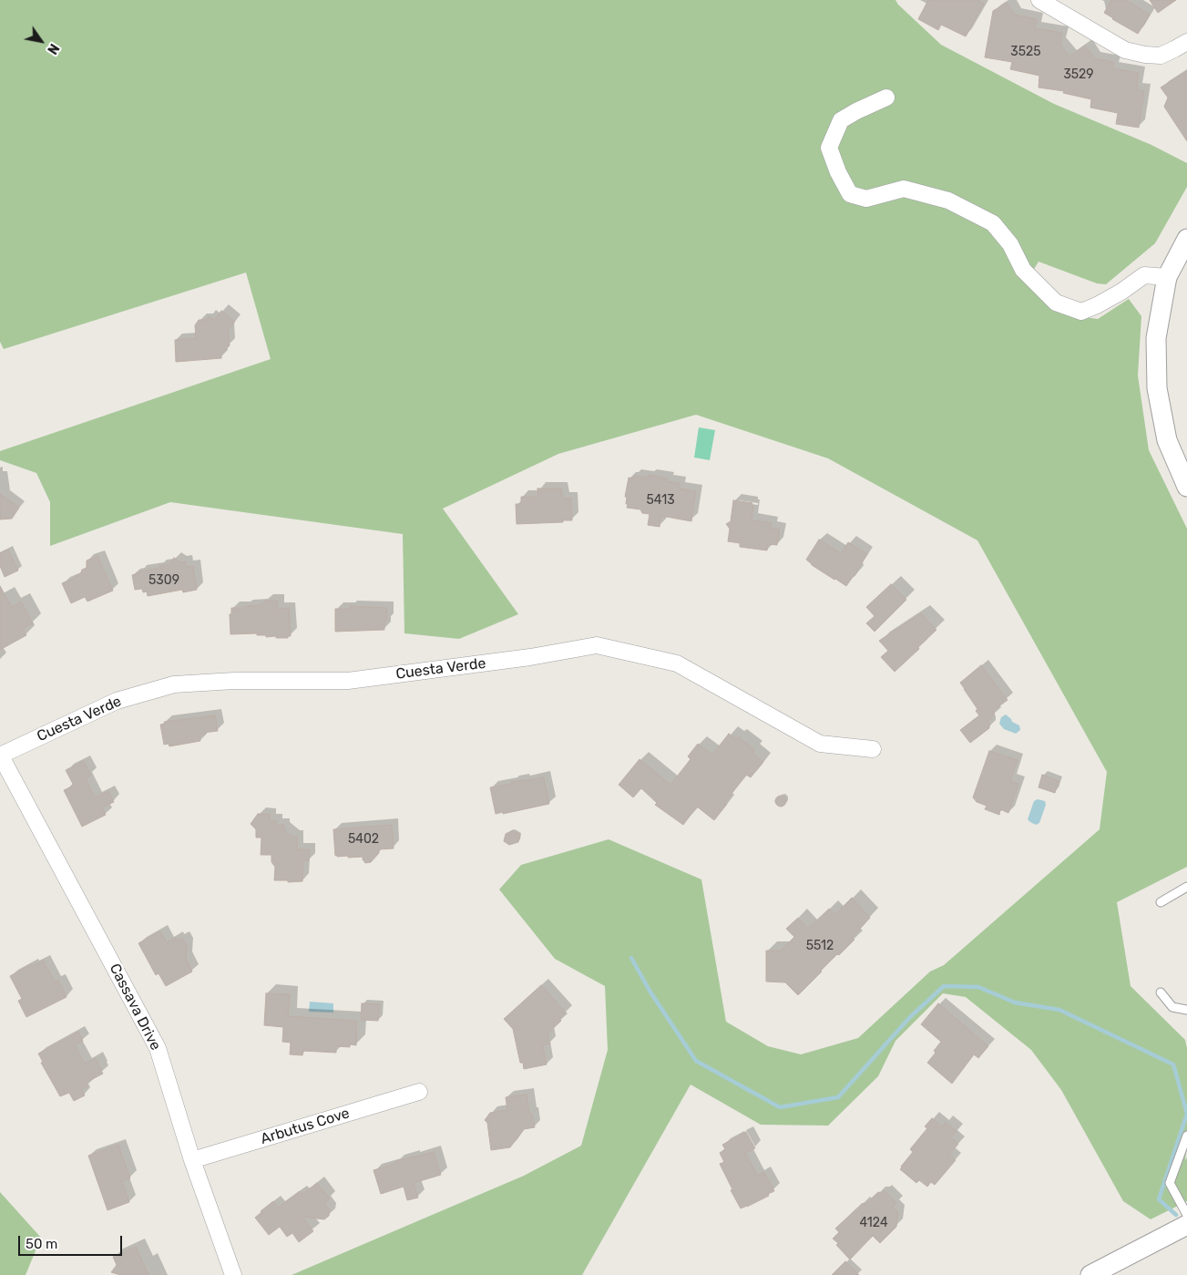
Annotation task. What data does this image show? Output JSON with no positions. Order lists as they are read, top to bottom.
{
  "streets": {
    "street": ["Cuesta Verde", "Cassava Drive", "Arbutus Cove"]
  },
  "crossings": [
    ["Cuesta Verde", "Cassava Drive"],
    ["Cassava Drive", "Arbutus Cove"]
  ],
  "house_numbers": [
    "3525",
    "3529",
    "5413",
    "5309",
    "5402",
    "5512",
    "4124"
  ],
  "scale_bar": "50 m",
  "north": "bottom right"
}
